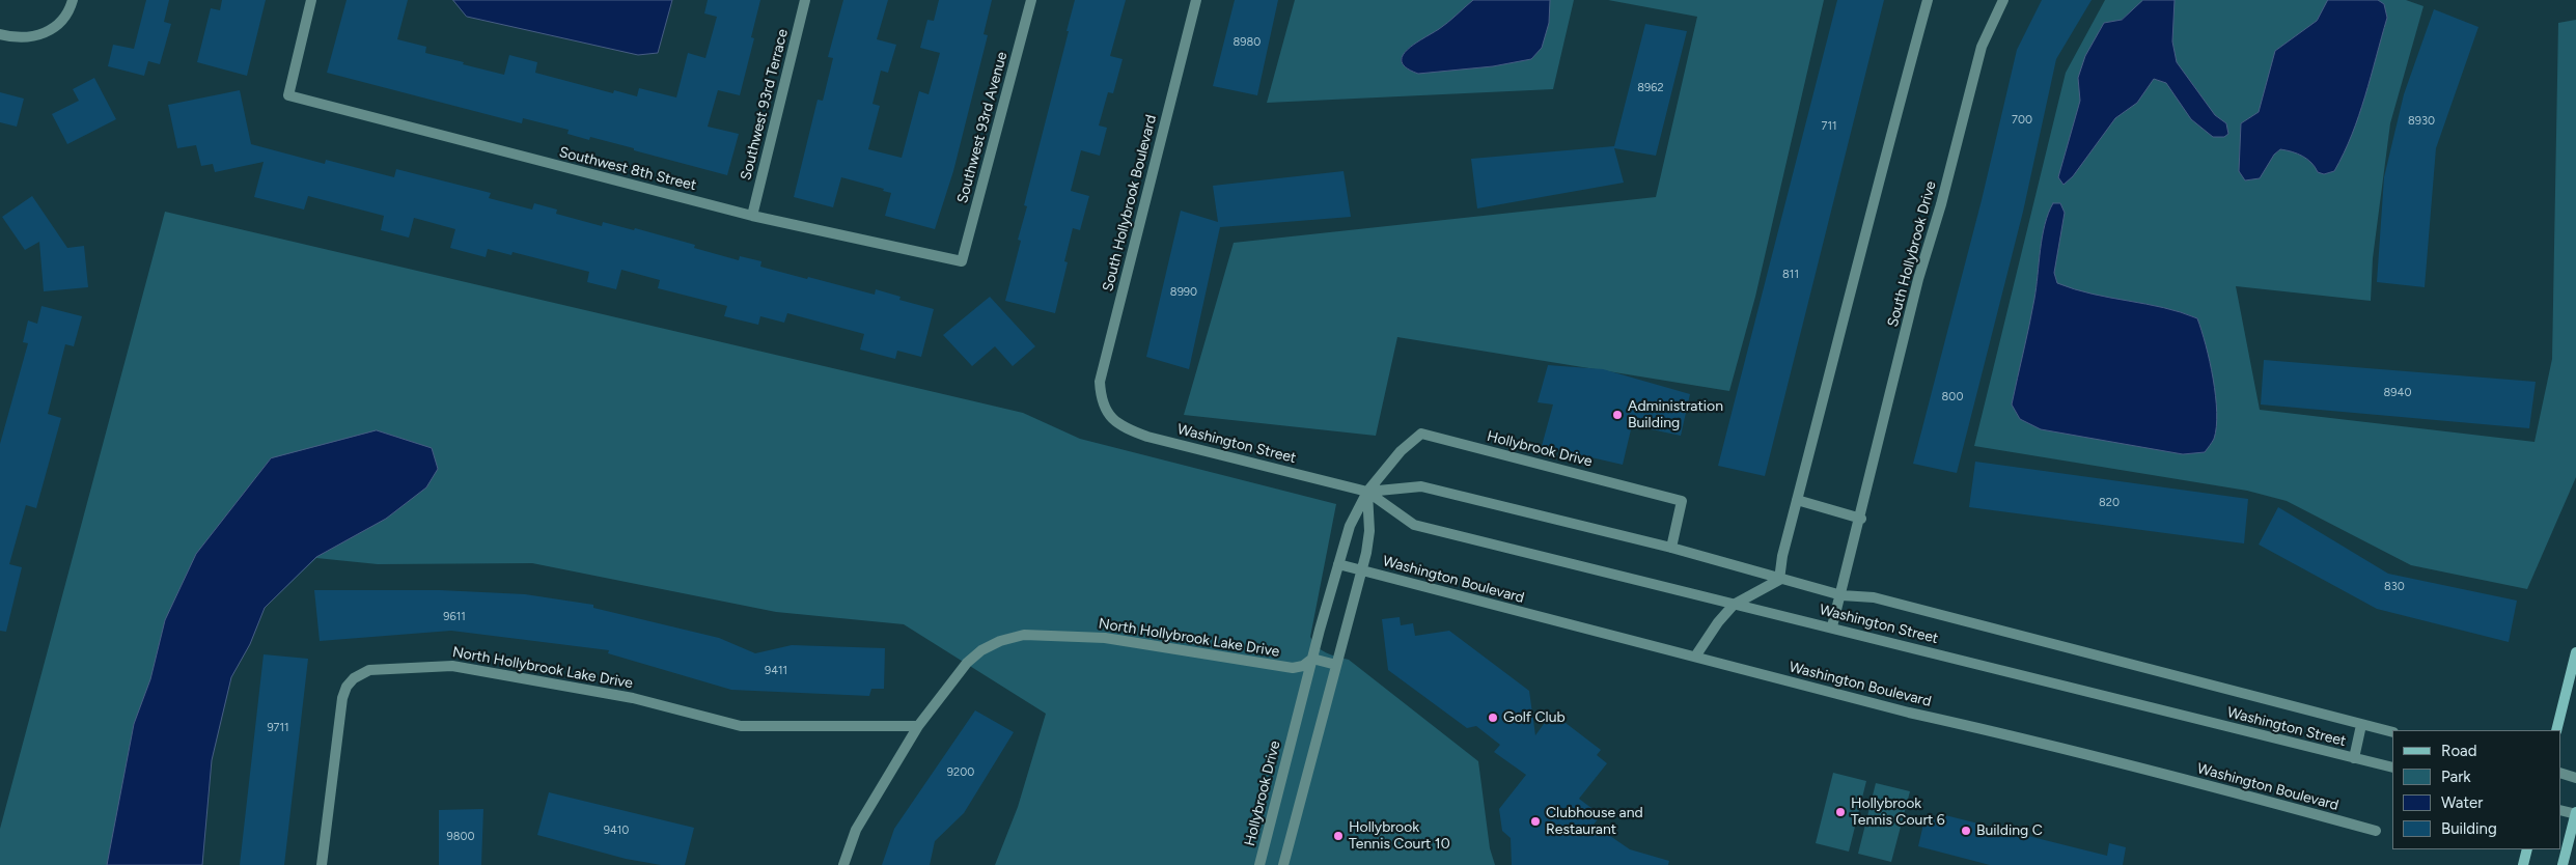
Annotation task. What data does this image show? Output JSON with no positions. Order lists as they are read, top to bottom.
{
  "streets": {
    "street": [
      "Southwest 93rd Terrace",
      "Southwest 93rd Avenue",
      "Southwest 8th Street",
      "South Hollybrook Boulevard",
      "South Hollybrook Drive",
      "Washington Street",
      "Hollybrook Drive",
      "Washington Boulevard",
      "North Hollybrook Lake Drive"
    ]
  },
  "crossings": [
    ["Southwest 93rd Terrace", "Southwest 8th Street"],
    ["Southwest 93rd Avenue", "Southwest 8th Street"],
    ["South Hollybrook Boulevard", "Washington Street"],
    ["South Hollybrook Drive", "Washington Street"],
    ["Washington Street", "Hollybrook Drive"],
    ["Hollybrook Drive", "Washington Boulevard"],
    ["Hollybrook Drive", "North Hollybrook Lake Drive"]
  ],
  "places": [
    "Administration Building",
    "Golf Club",
    "Hollybrook Tennis Court 6",
    "Clubhouse and Restaurant",
    "Building C",
    "Hollybrook Tennis Court 10"
  ],
  "house_numbers": [
    "8980",
    "8962",
    "700",
    "8930",
    "711",
    "811",
    "8990",
    "8940",
    "800",
    "820",
    "830",
    "9611",
    "9411",
    "9711",
    "9200",
    "9410",
    "9800"
  ],
  "legend": [
    "Road",
    "Park",
    "Water",
    "Building"
  ]
}
